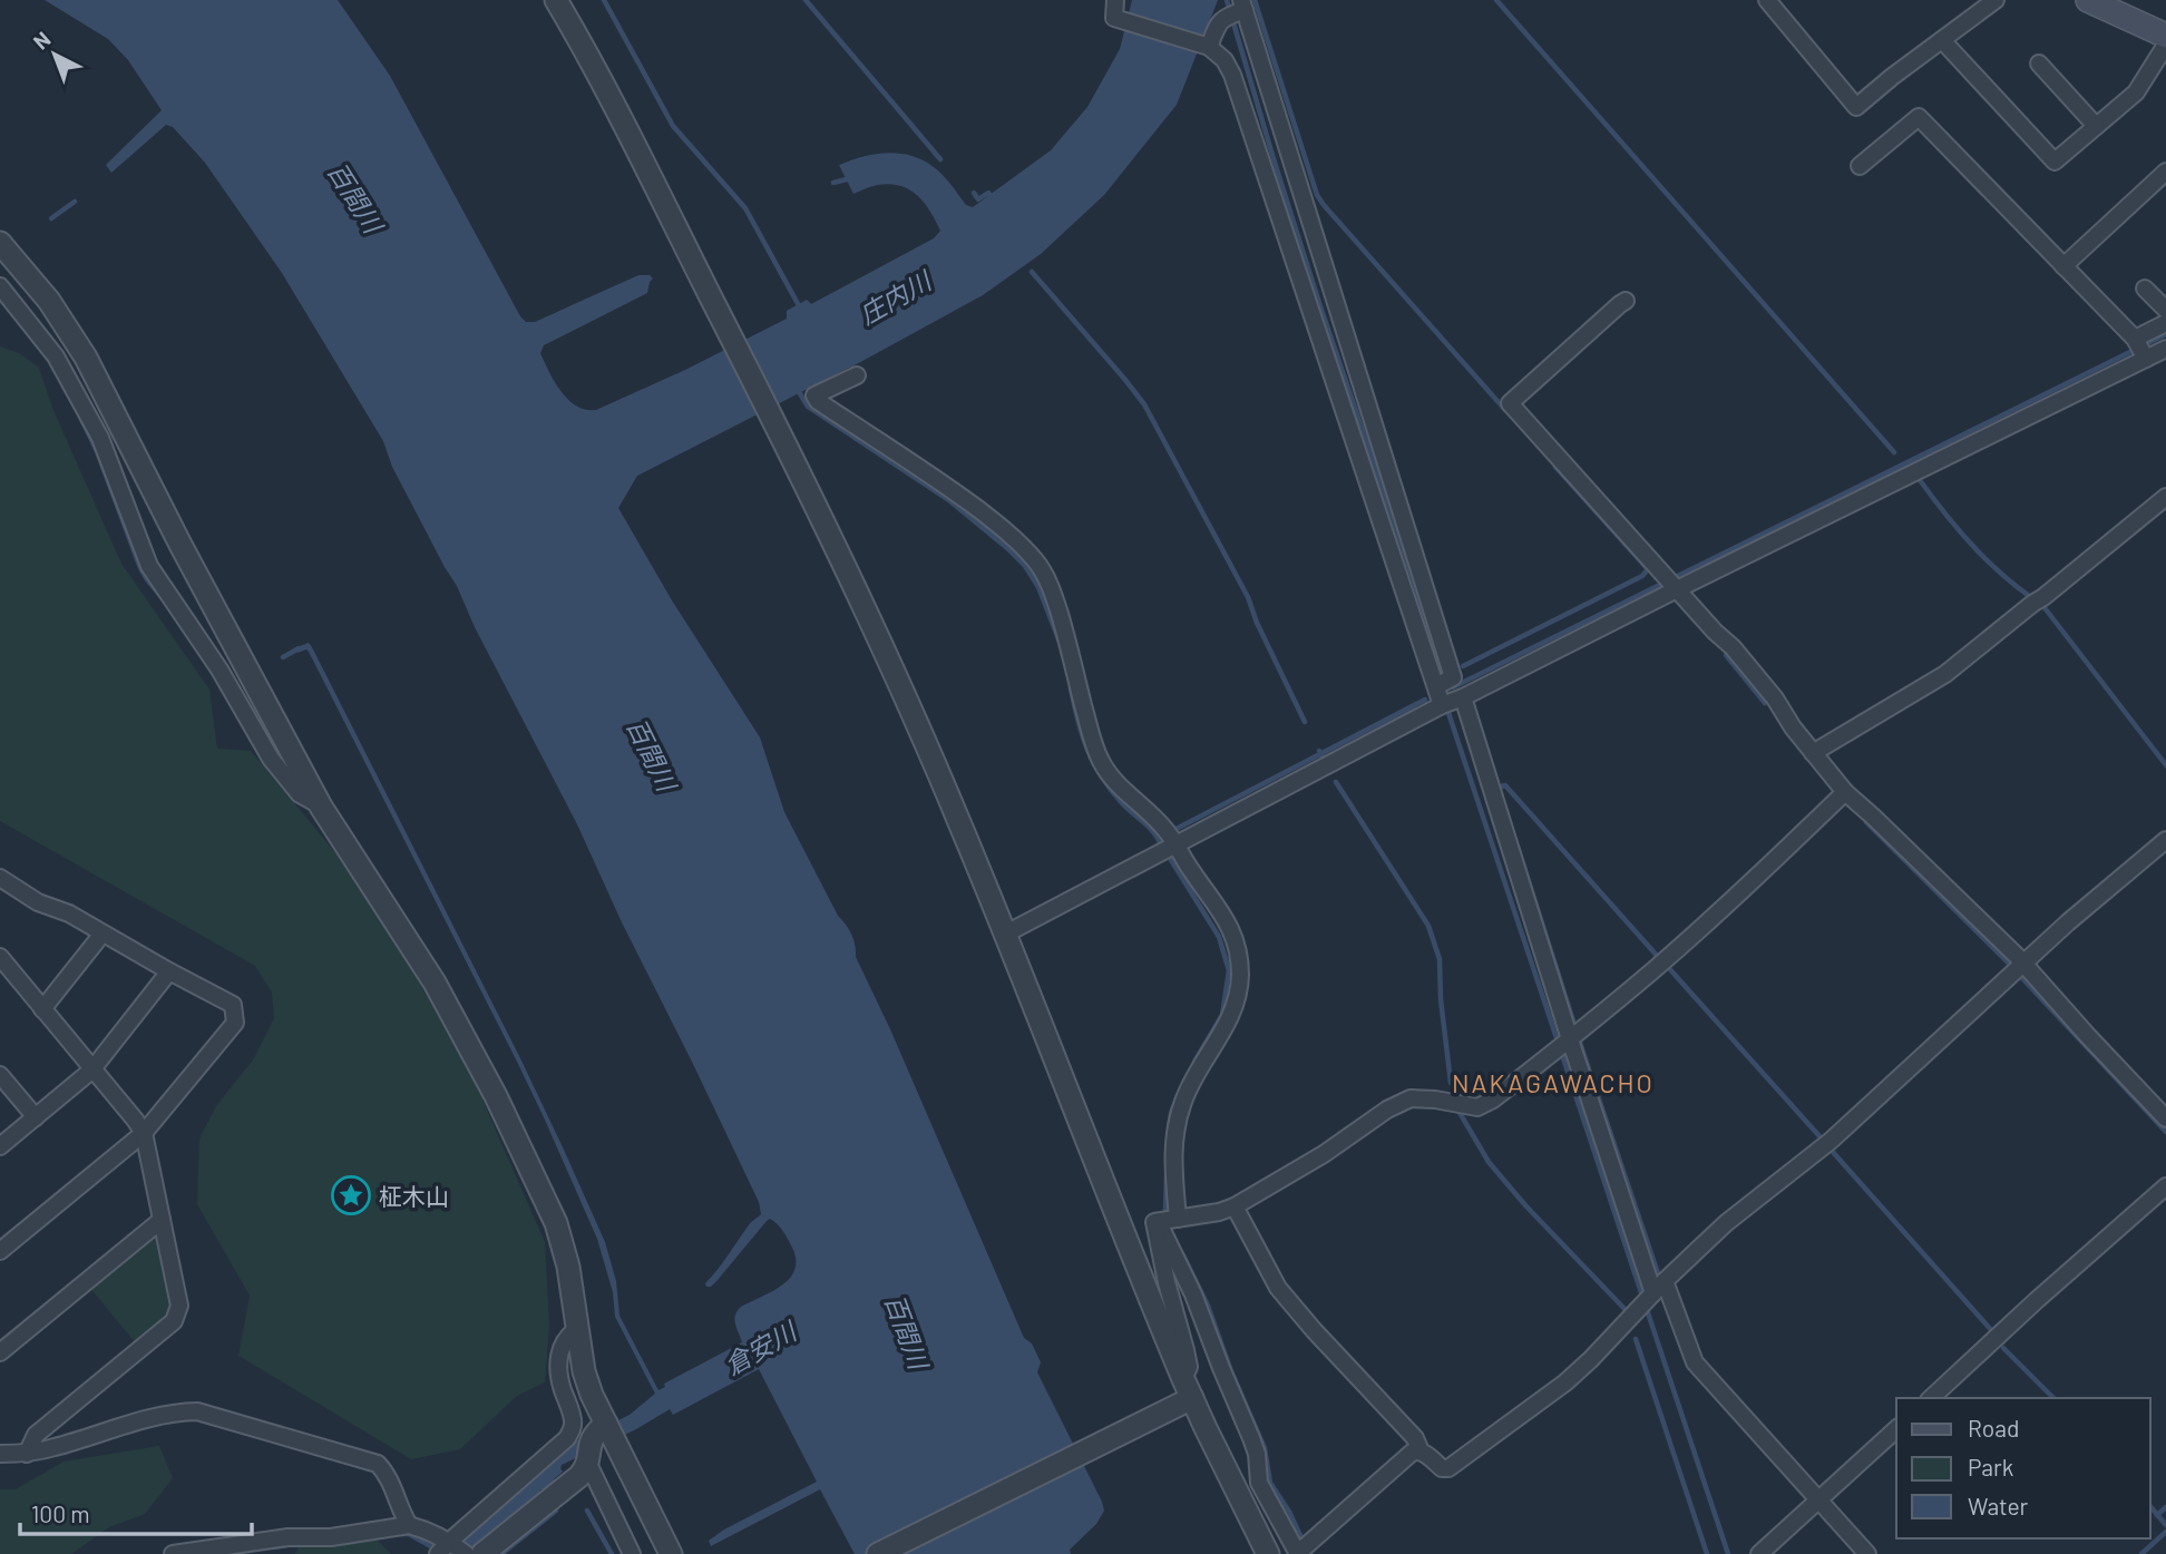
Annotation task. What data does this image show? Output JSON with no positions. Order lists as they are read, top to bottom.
{
  "districts": ["NAKAGAWACHO"],
  "water": ["百間川", "庄内川", "倉安川"],
  "places": {
    "place": ["柾木山"]
  },
  "legend": ["Road", "Park", "Water"],
  "scale_bar": "100 m",
  "north": "top left"
}
